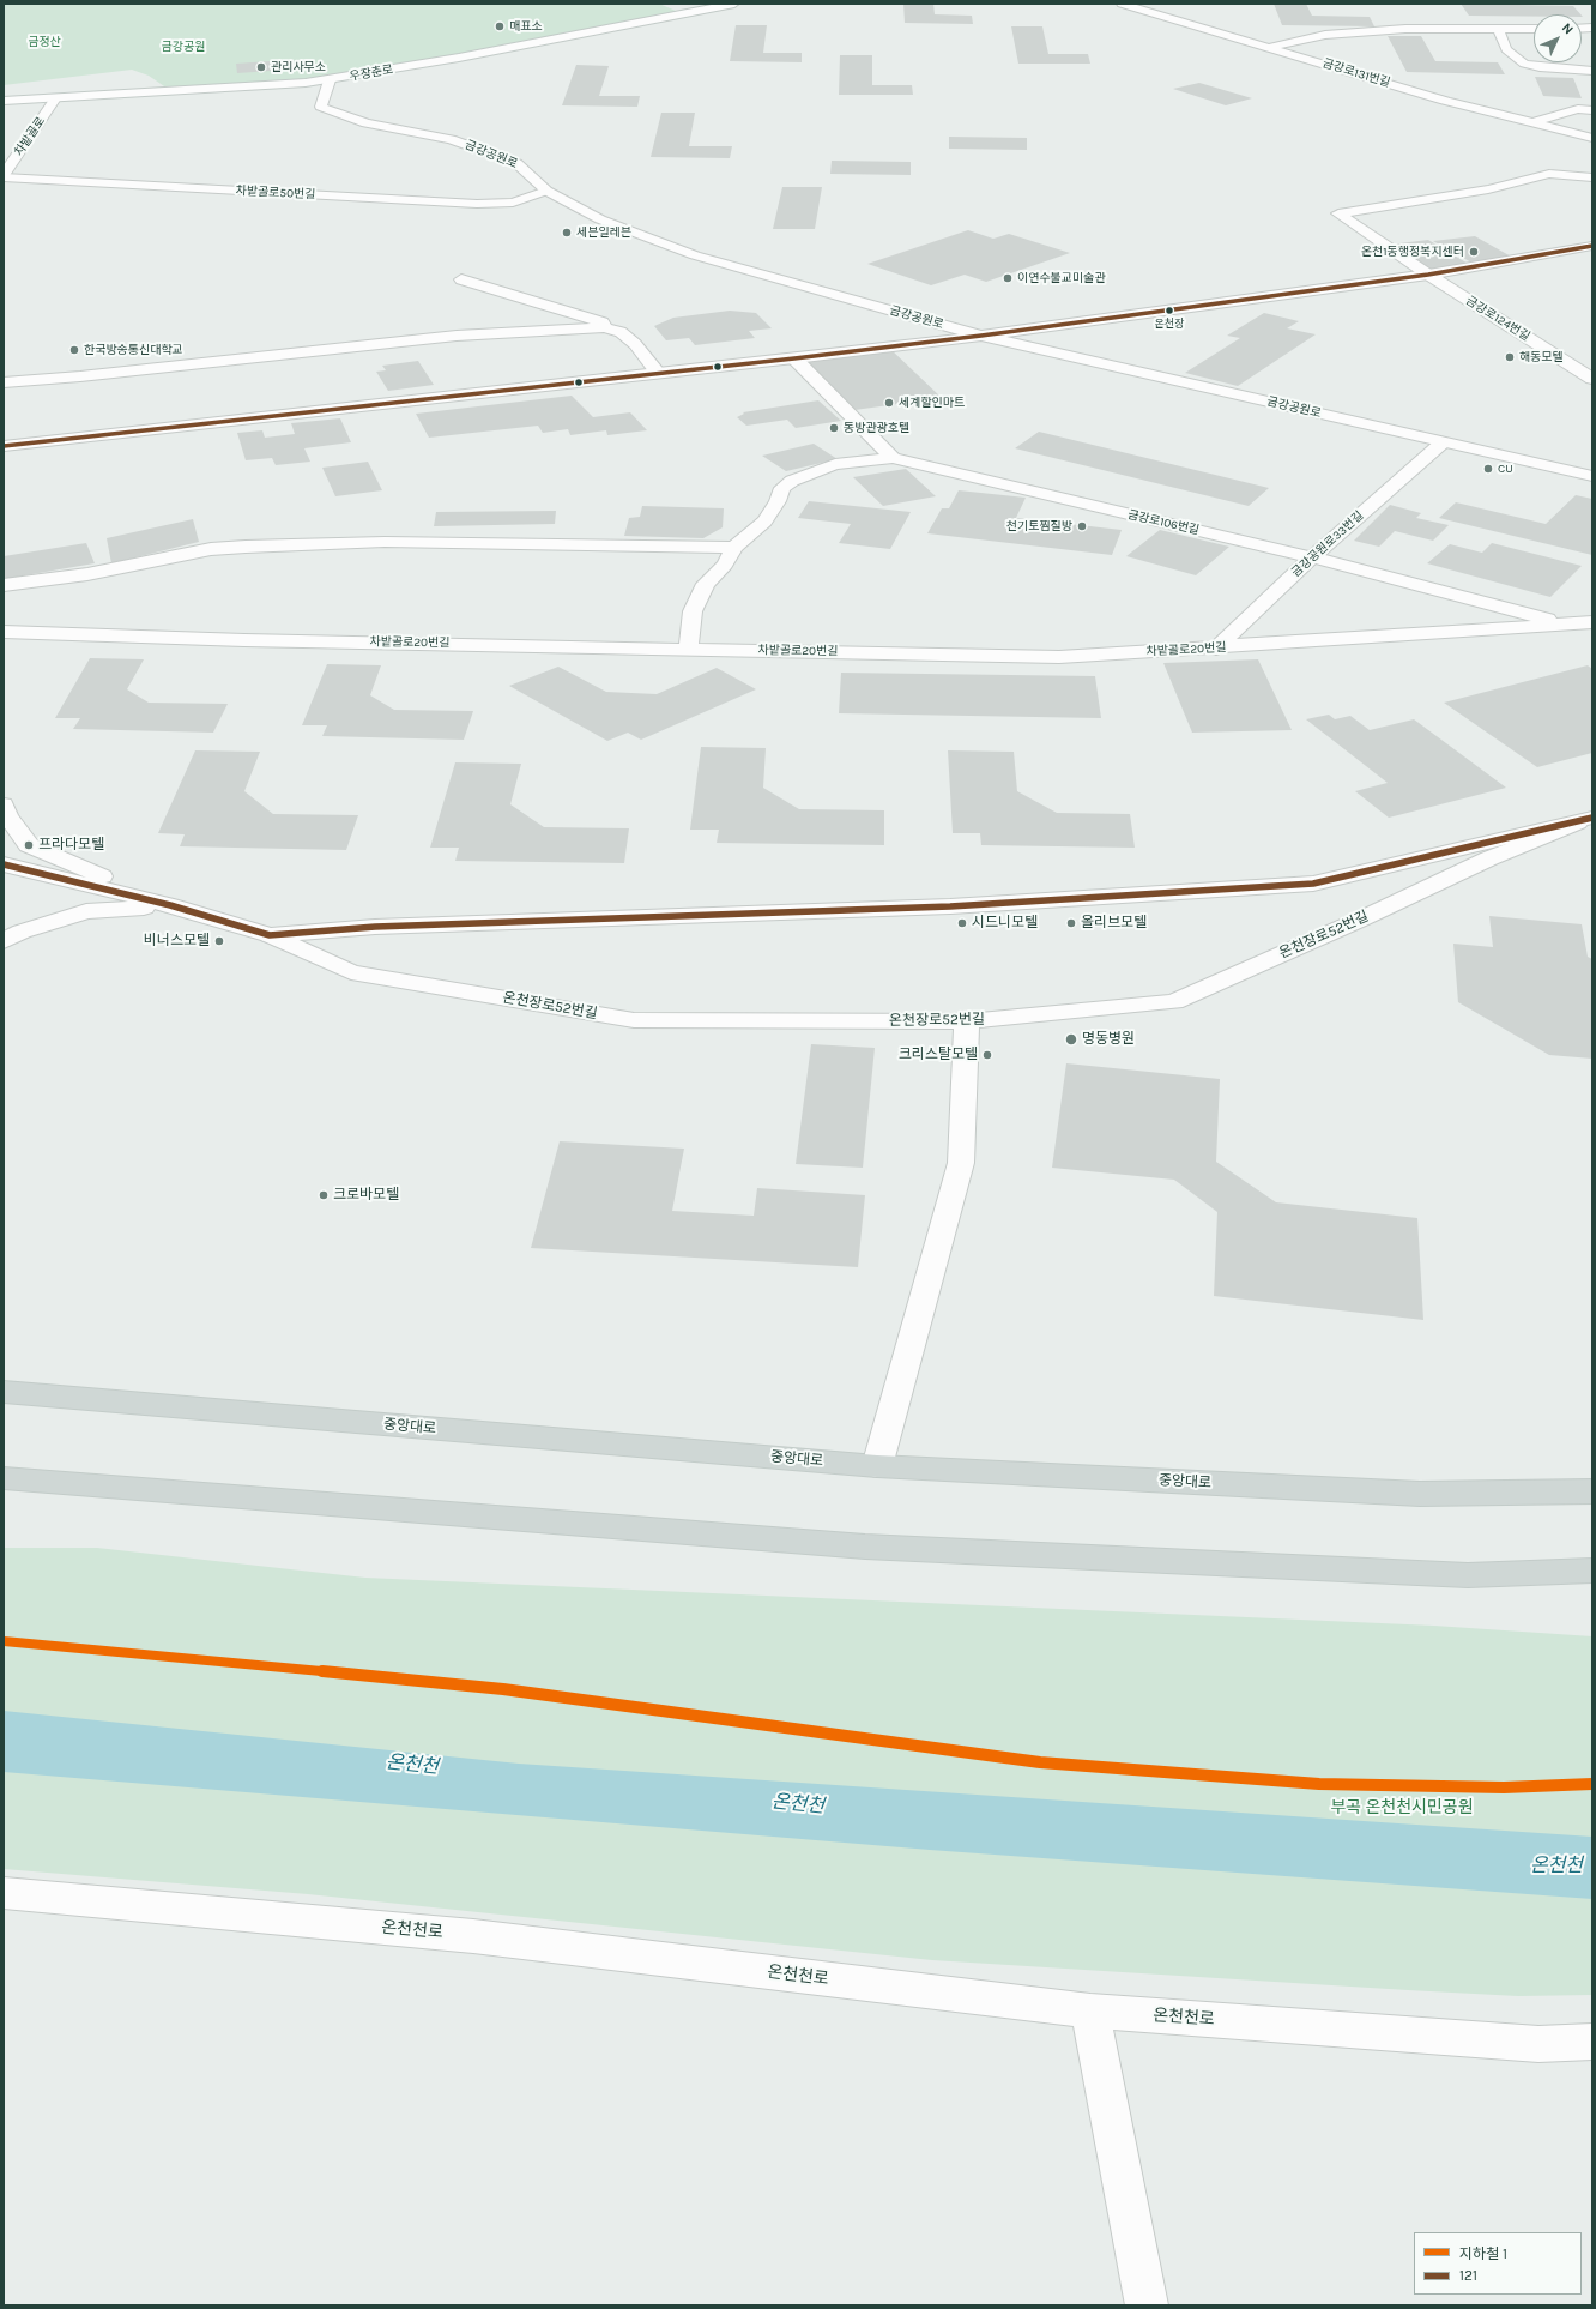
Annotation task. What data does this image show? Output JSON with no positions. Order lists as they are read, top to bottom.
{
  "streets": {
    "main road": ["중앙대로"],
    "street": [
      "우장춘로",
      "금강로131번길",
      "차밭골로",
      "금강공원로",
      "차밭골로50번길",
      "금강로124번길",
      "금강로106번길",
      "금강공원로33번길",
      "차밭골로20번길",
      "온천장로52번길",
      "온천천로"
    ]
  },
  "crossings": [
    ["우장춘로", "차밭골로"],
    ["우장춘로", "금강공원로"],
    ["차밭골로", "차밭골로50번길"],
    ["금강공원로", "차밭골로50번길"],
    ["금강공원로", "금강공원로33번길"],
    ["금강로106번길", "금강공원로33번길"],
    ["금강로106번길", "차밭골로20번길"],
    ["금강공원로33번길", "차밭골로20번길"]
  ],
  "water": ["온천천"],
  "parks": ["금정산", "금강공원", "부곡 온천천시민공원"],
  "places": [
    "매표소",
    "관리사무소",
    "세븐일레븐",
    "온천1동행정복지센터",
    "이연수불교미술관",
    "온천장",
    "한국방송통신대학교",
    "해동모텔",
    "세계할인마트",
    "동방관광호텔",
    "CU",
    "천기토찜질방",
    "프라다모텔",
    "시드니모텔",
    "올리브모텔",
    "비너스모텔",
    "명동병원",
    "크리스탈모텔",
    "크로바모텔"
  ],
  "lines": ["transit line 121", "metro line 1"],
  "legend": ["지하철 1", "121"],
  "north": "top right"
}
